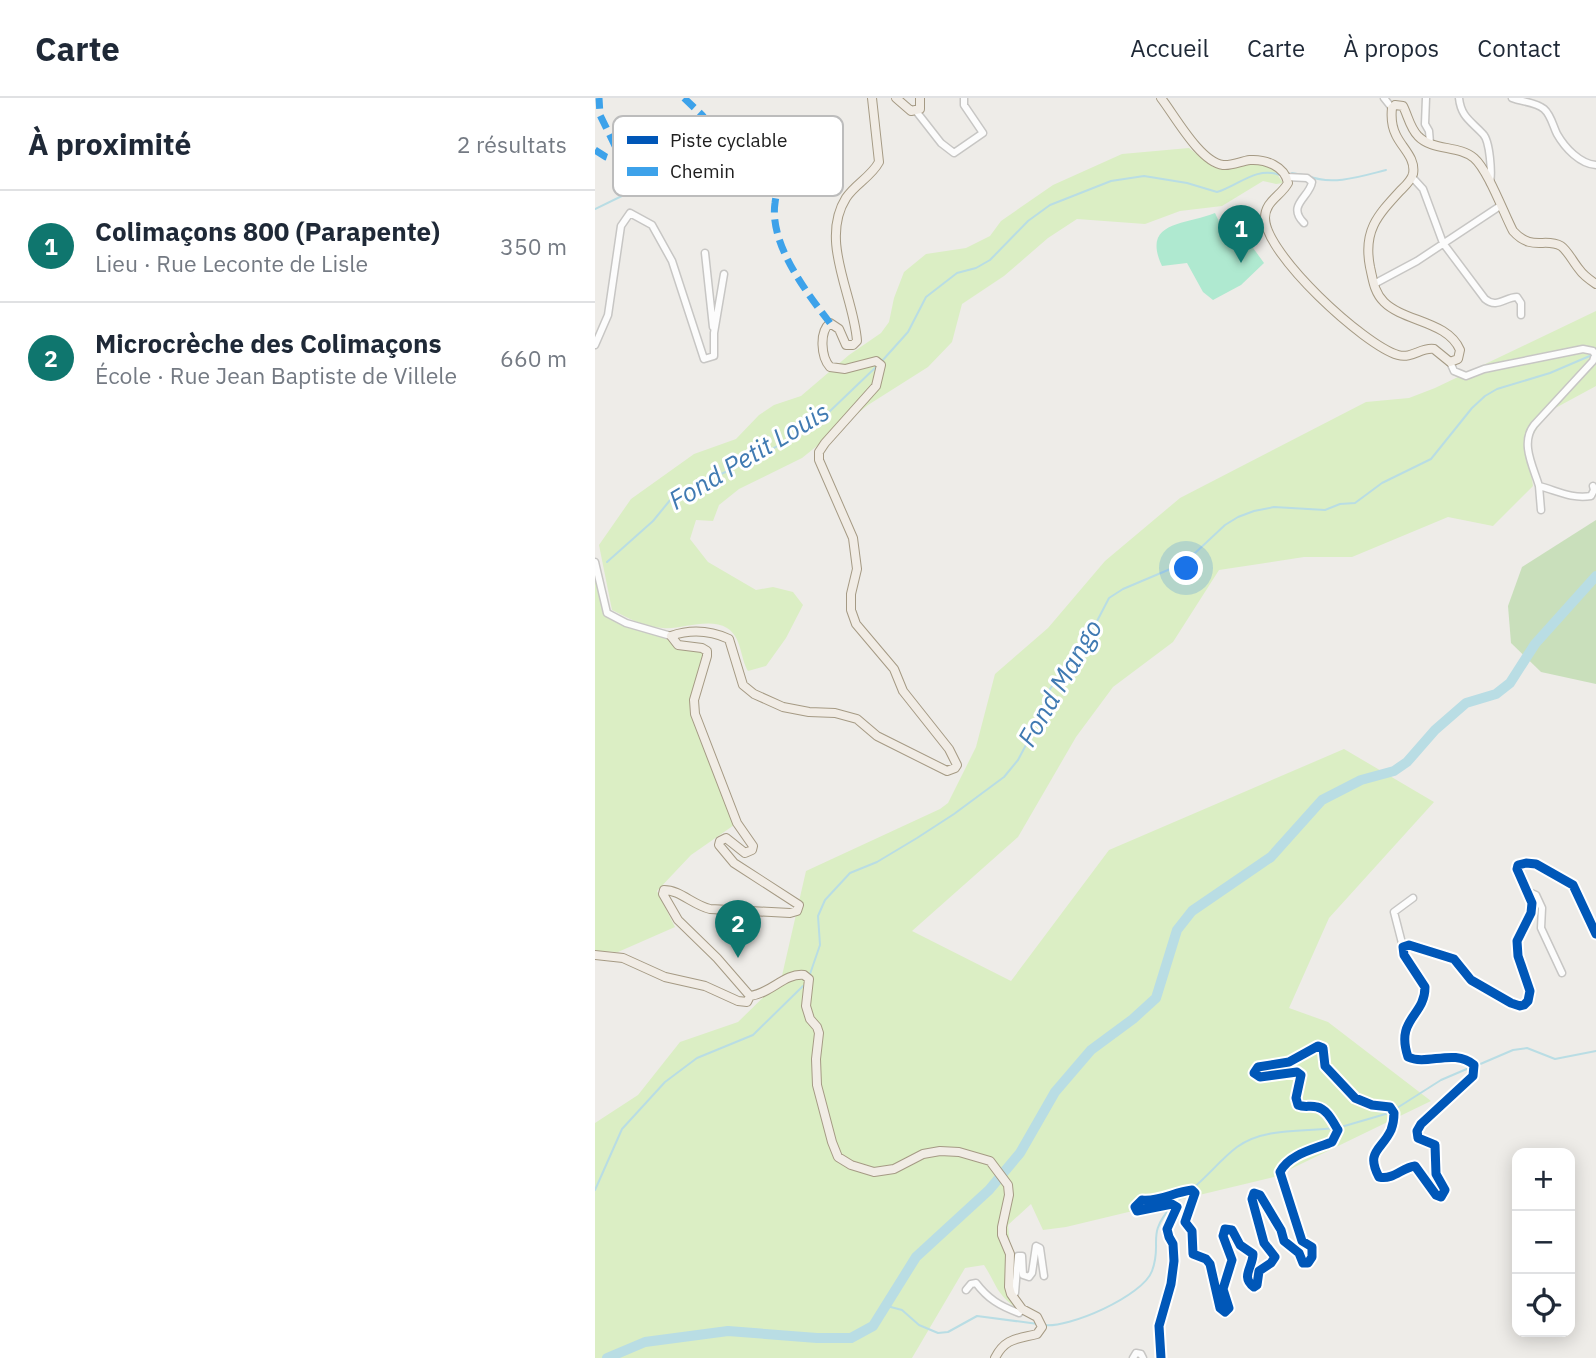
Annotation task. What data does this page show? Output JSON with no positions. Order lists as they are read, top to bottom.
{
  "water": ["Fond Petit Louis", "Fond Mango"],
  "legend": ["Piste cyclable", "Chemin"],
  "page": {
    "header": "Carte",
    "nav": [
      "Accueil",
      "Carte",
      "À propos",
      "Contact"
    ],
    "heading": ["À proximité", "2 résultats"],
    "list": [
      {
        "mark": "1",
        "name": "Colimaçons 800 (Parapente)",
        "note": "Lieu · Rue Leconte de Lisle",
        "value": "350 m"
      },
      {
        "mark": "2",
        "name": "Microcrèche des Colimaçons",
        "note": "École · Rue Jean Baptiste de Villele",
        "value": "660 m"
      }
    ],
    "pins": ["1", "2"],
    "map_buttons": ["+", "−"]
  }
}
